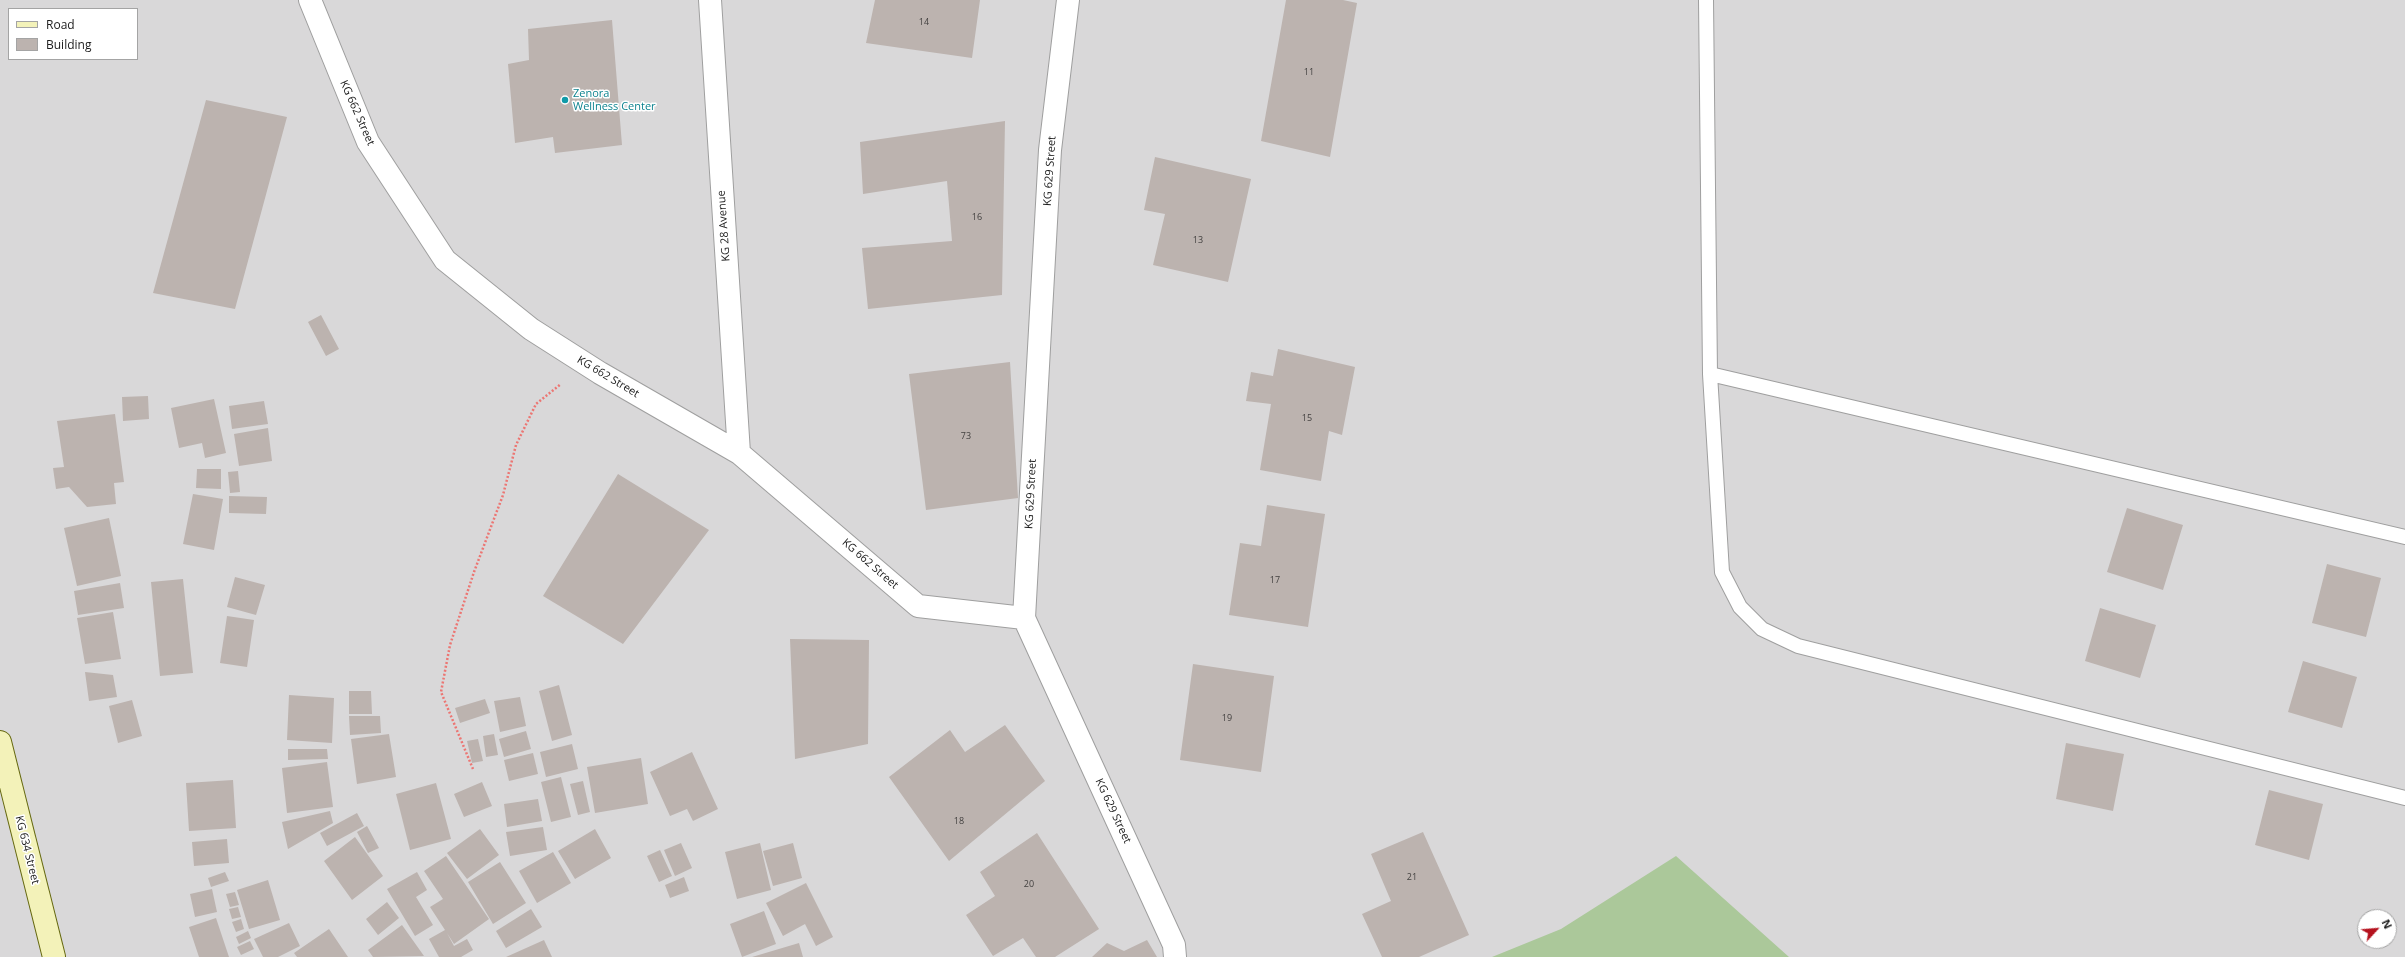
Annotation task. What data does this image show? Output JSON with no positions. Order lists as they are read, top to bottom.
{
  "streets": {
    "main road": ["KG 634 Street"],
    "street": ["KG 662 Street", "KG 629 Street", "KG 28 Avenue"]
  },
  "crossings": [
    ["KG 662 Street", "KG 629 Street"],
    ["KG 662 Street", "KG 28 Avenue"]
  ],
  "places": ["Zenora Wellness Center"],
  "house_numbers": [
    "14",
    "11",
    "16",
    "13",
    "15",
    "73",
    "17",
    "19",
    "18",
    "21",
    "20"
  ],
  "legend": ["Road", "Building"],
  "north": "top right"
}
